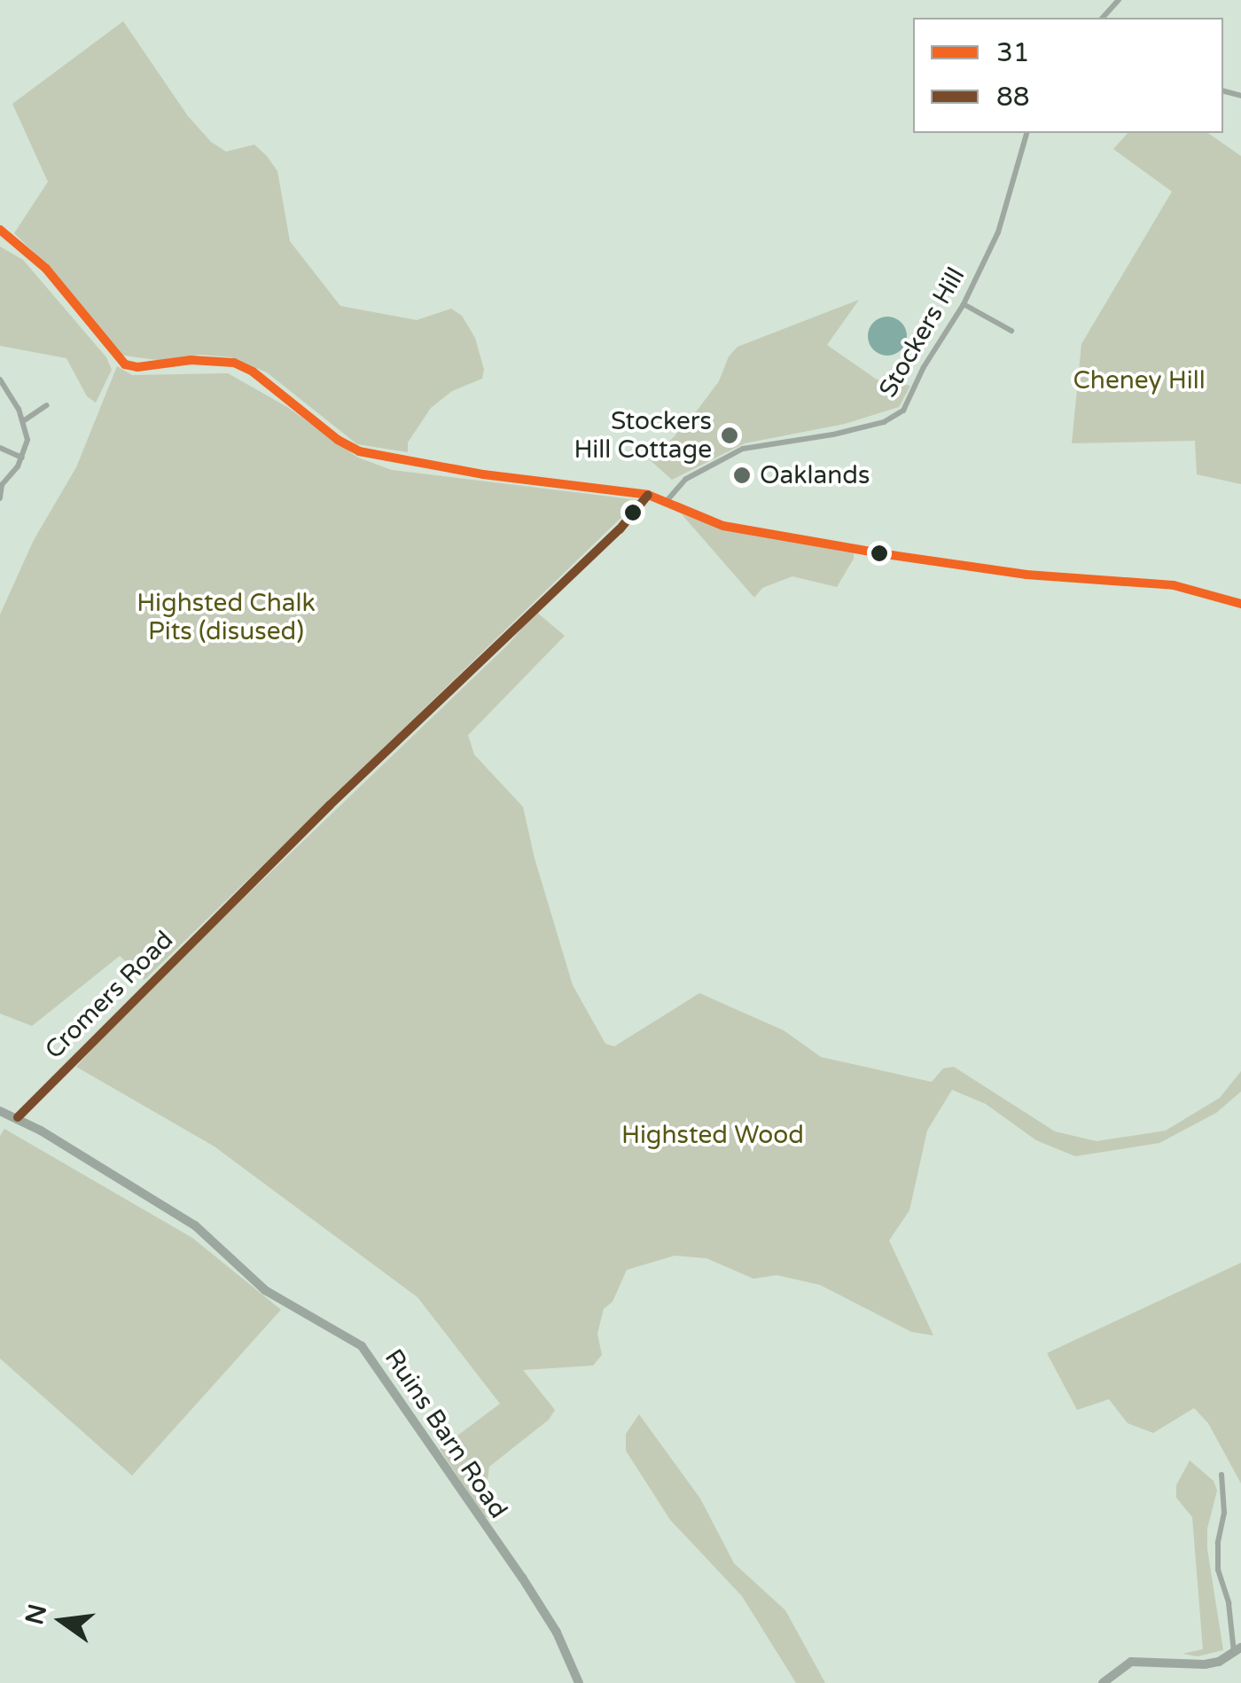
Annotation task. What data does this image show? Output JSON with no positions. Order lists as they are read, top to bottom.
{
  "streets": {
    "street": ["Stockers Hill", "Cromers Road", "Ruins Barn Road"]
  },
  "crossings": [
    ["Cromers Road", "Ruins Barn Road"]
  ],
  "parks": ["Cheney Hill", "Highsted Chalk Pits (disused)", "Highsted Wood"],
  "places": ["Stockers Hill Cottage", "Oaklands"],
  "lines": ["transit line 31", "transit line 88"],
  "legend": ["31", "88"],
  "north": "left"
}
